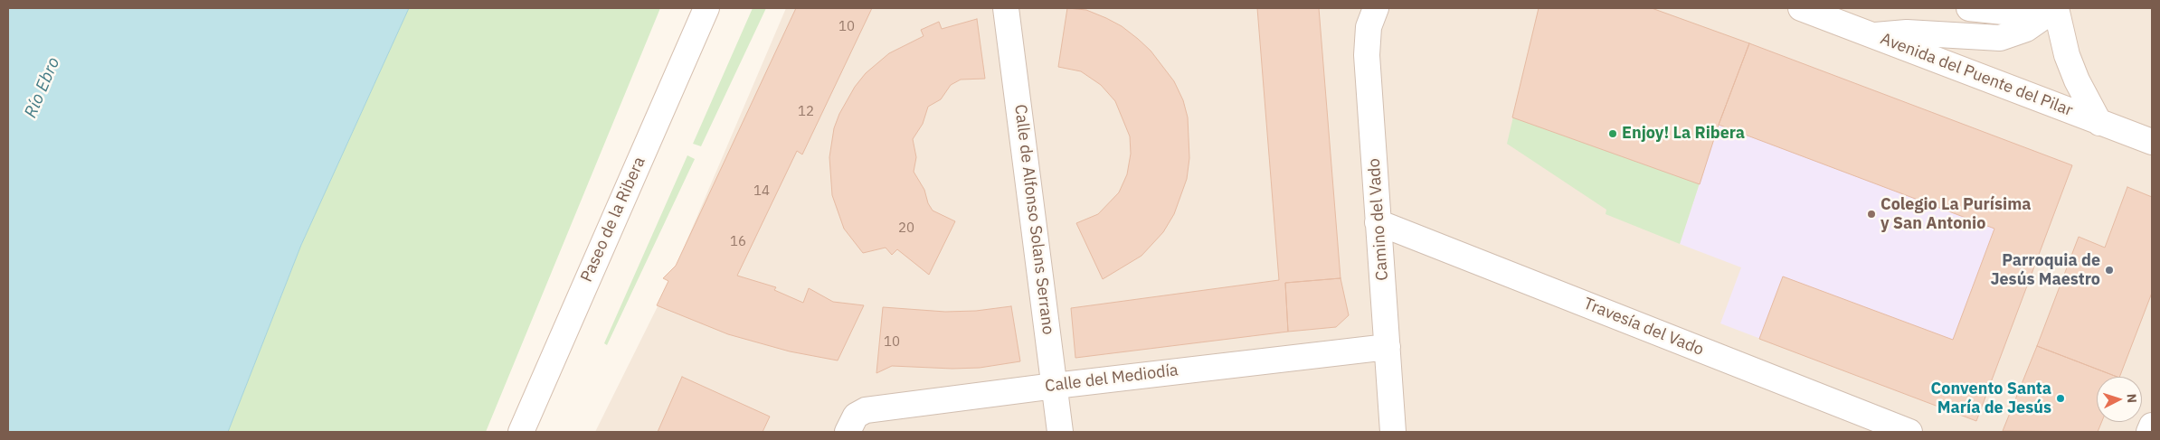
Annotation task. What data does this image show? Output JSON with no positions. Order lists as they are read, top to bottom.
{
  "streets": {
    "street": [
      "Avenida del Puente del Pilar",
      "Paseo de la Ribera",
      "Calle de Alfonso Solans Serrano",
      "Camino del Vado",
      "Travesía del Vado",
      "Calle del Mediodía"
    ]
  },
  "crossings": [
    ["Calle de Alfonso Solans Serrano", "Calle del Mediodía"],
    ["Camino del Vado", "Travesía del Vado"],
    ["Camino del Vado", "Calle del Mediodía"]
  ],
  "water": ["Río Ebro"],
  "places": [
    "Enjoy! La Ribera",
    "Colegio La Purísima y San Antonio",
    "Parroquia de Jesús Maestro",
    "Convento Santa María de Jesús"
  ],
  "house_numbers": [
    "10",
    "12",
    "14",
    "20",
    "16",
    "10"
  ],
  "north": "right"
}
